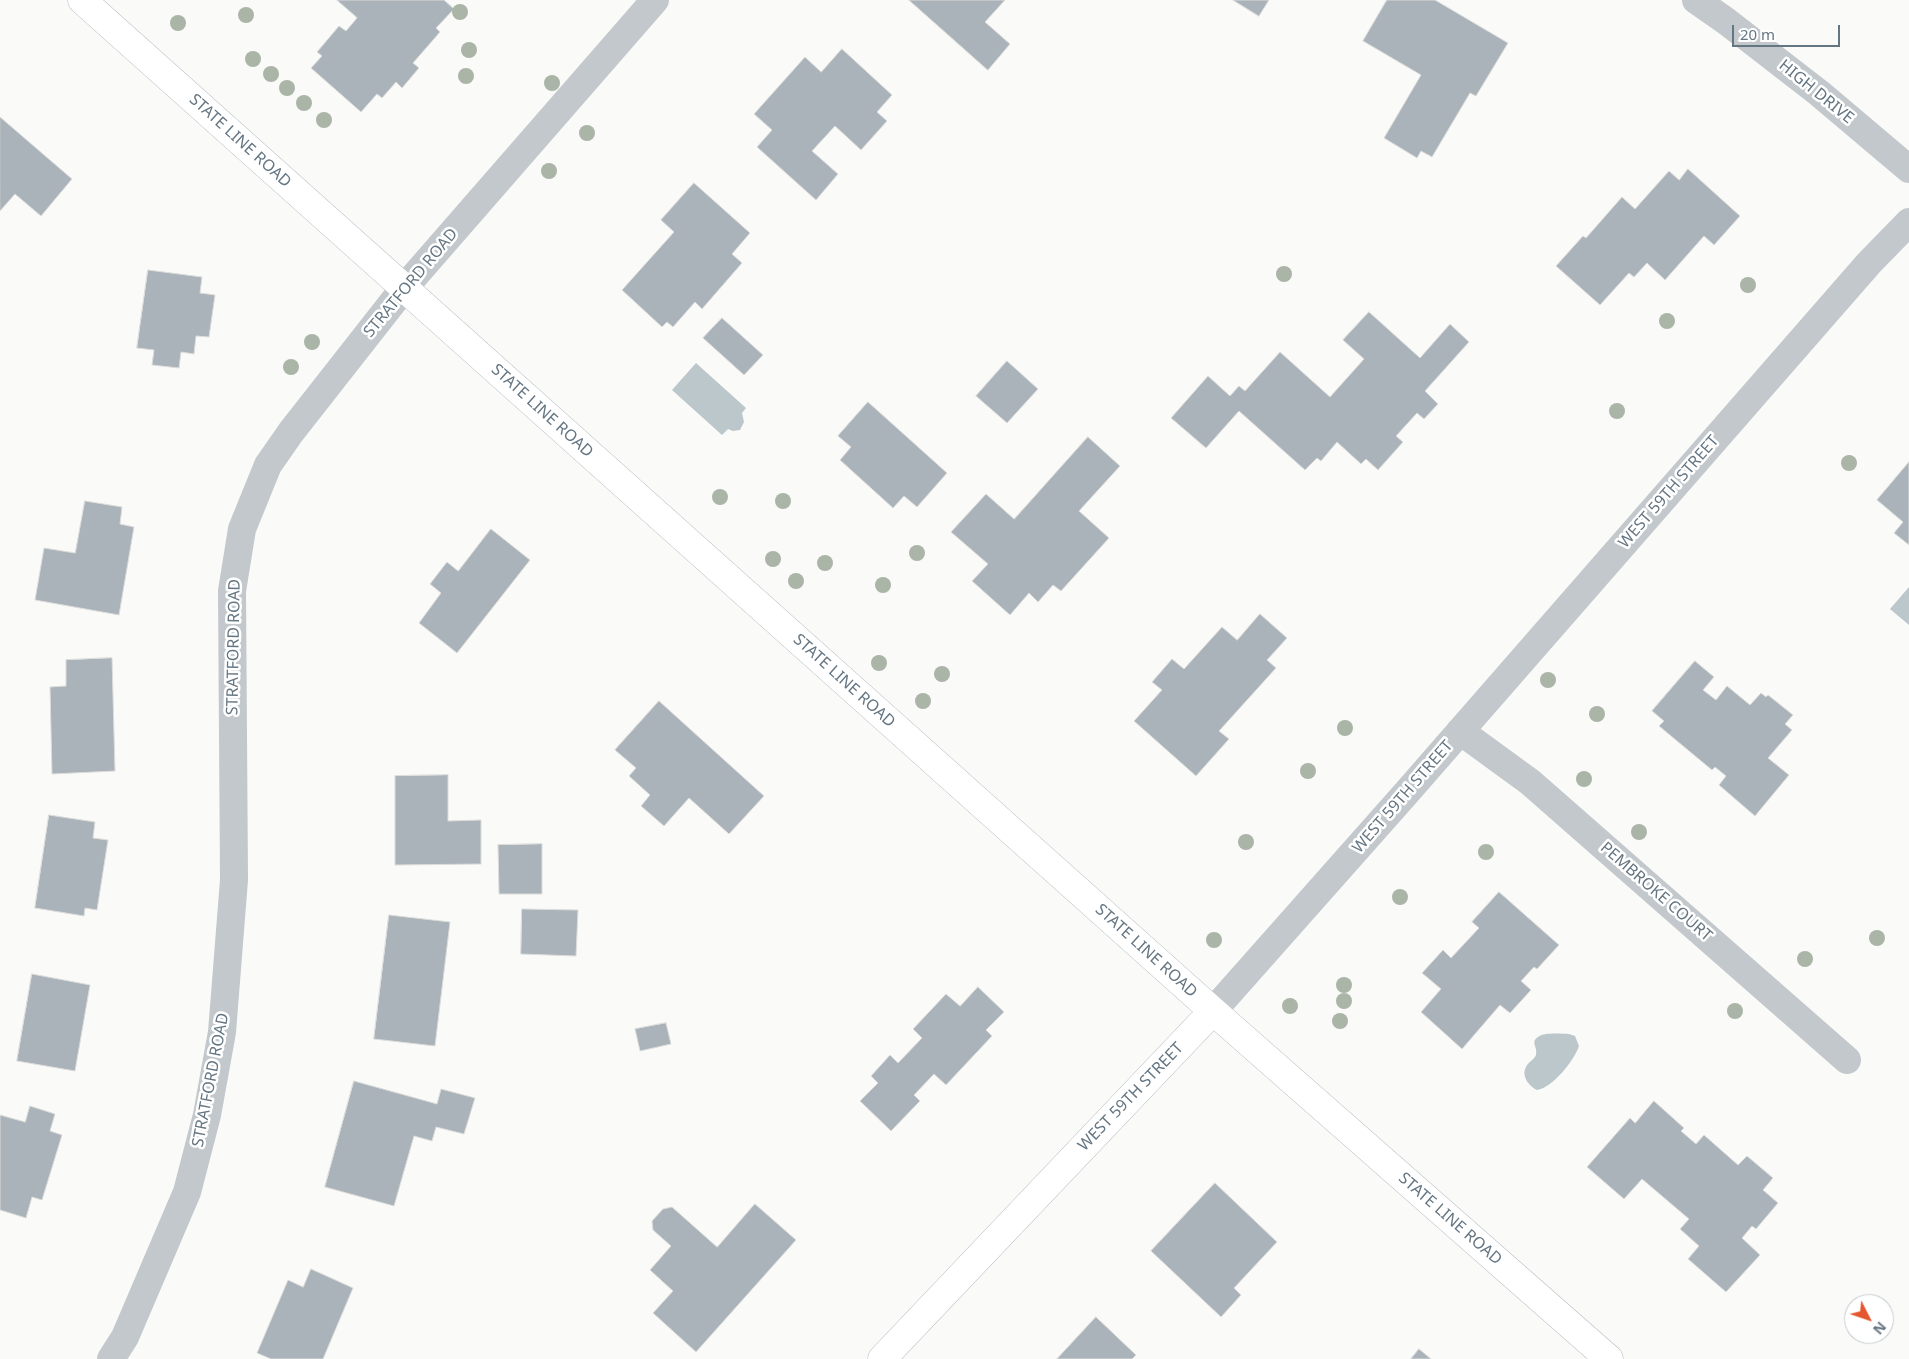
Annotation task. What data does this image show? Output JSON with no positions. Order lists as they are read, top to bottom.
{
  "streets": {
    "main road": ["STATE LINE ROAD", "WEST 59TH STREET"],
    "street": ["HIGH DRIVE", "STRATFORD ROAD", "PEMBROKE COURT"]
  },
  "crossings": [
    ["STATE LINE ROAD", "STRATFORD ROAD"],
    ["STATE LINE ROAD", "WEST 59TH STREET"],
    ["WEST 59TH STREET", "PEMBROKE COURT"]
  ],
  "scale_bar": "20 m",
  "north": "bottom right"
}
